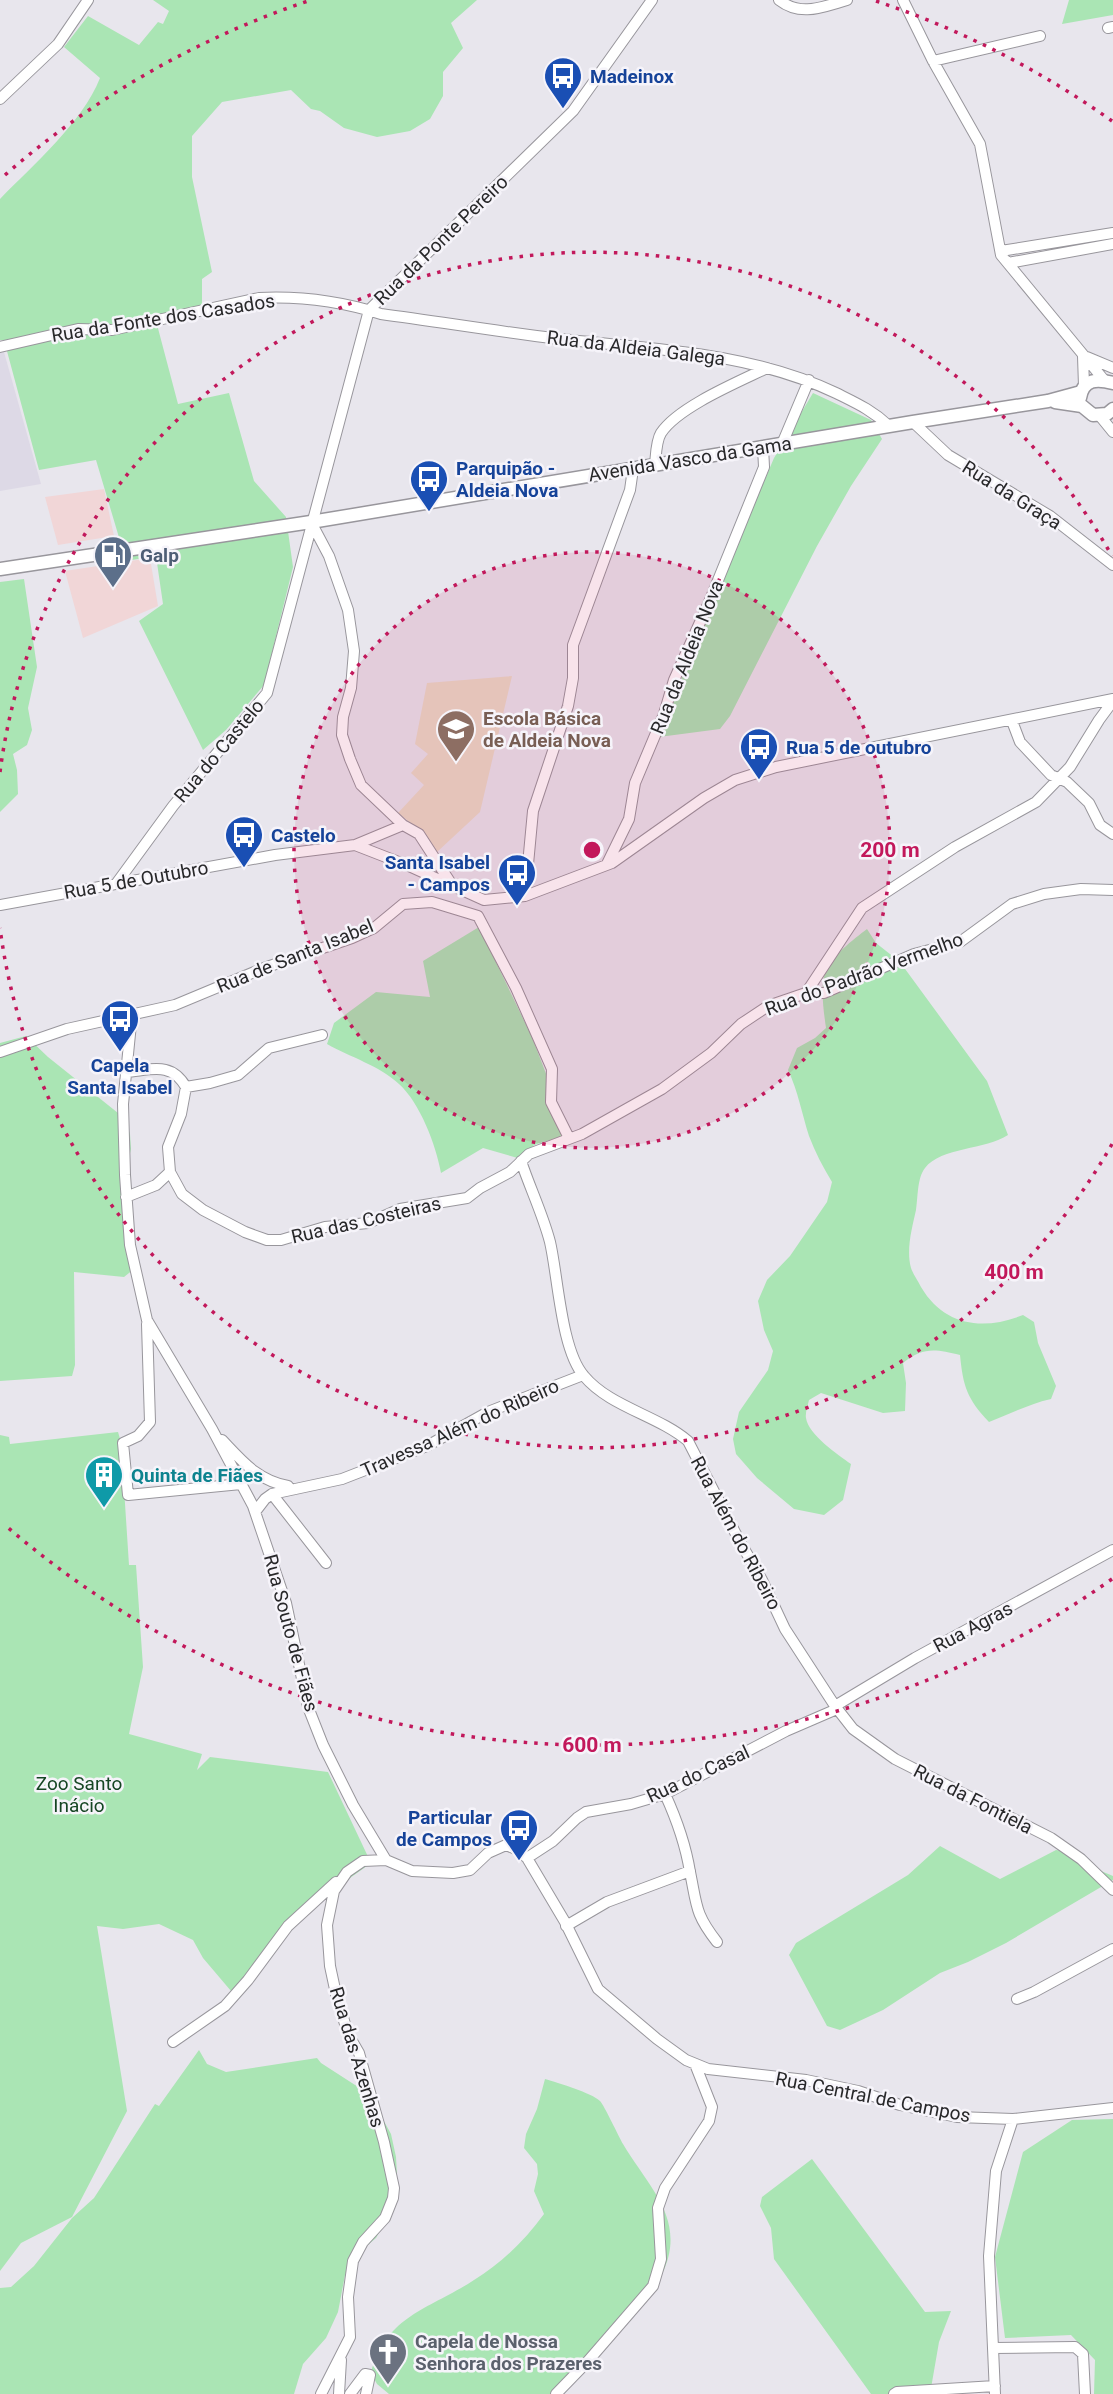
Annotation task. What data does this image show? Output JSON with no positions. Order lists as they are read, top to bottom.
{
  "streets": {
    "main road": ["Avenida Vasco da Gama"],
    "street": [
      "Rua da Ponte Pereiro",
      "Rua da Fonte dos Casados",
      "Rua da Aldeia Galega",
      "Rua da Graça",
      "Rua da Aldeia Nova",
      "Rua do Castelo",
      "Rua 5 de Outubro",
      "Rua de Santa Isabel",
      "Rua do Padrão Vermelho",
      "Rua das Costeiras",
      "Travessa Além do Ribeiro",
      "Rua Além do Ribeiro",
      "Rua Agras",
      "Rua Souto de Fiães",
      "Rua do Casal",
      "Rua da Fontiela",
      "Rua das Azenhas",
      "Rua Central de Campos"
    ]
  },
  "crossings": [
    ["Rua da Ponte Pereiro", "Rua da Fonte dos Casados"],
    ["Rua da Ponte Pereiro", "Rua da Aldeia Galega"],
    ["Rua da Ponte Pereiro", "Avenida Vasco da Gama"],
    ["Rua da Ponte Pereiro", "Rua do Castelo"],
    ["Rua da Fonte dos Casados", "Rua da Aldeia Galega"],
    ["Rua da Aldeia Galega", "Avenida Vasco da Gama"],
    ["Avenida Vasco da Gama", "Rua da Graça"],
    ["Avenida Vasco da Gama", "Rua da Aldeia Nova"],
    ["Avenida Vasco da Gama", "Rua do Castelo"],
    ["Rua da Aldeia Nova", "Rua 5 de Outubro"],
    ["Rua do Castelo", "Rua 5 de Outubro"],
    ["Rua de Santa Isabel", "Rua Souto de Fiães"],
    ["Rua do Padrão Vermelho", "Rua das Costeiras"],
    ["Rua do Padrão Vermelho", "Rua Além do Ribeiro"],
    ["Rua das Costeiras", "Rua Além do Ribeiro"],
    ["Travessa Além do Ribeiro", "Rua Além do Ribeiro"],
    ["Travessa Além do Ribeiro", "Rua Souto de Fiães"],
    ["Rua Além do Ribeiro", "Rua Agras"],
    ["Rua Além do Ribeiro", "Rua do Casal"],
    ["Rua Além do Ribeiro", "Rua da Fontiela"],
    ["Rua Agras", "Rua do Casal"],
    ["Rua Agras", "Rua da Fontiela"],
    ["Rua do Casal", "Rua da Fontiela"],
    ["Rua do Casal", "Rua Central de Campos"]
  ],
  "parks": ["Zoo Santo Inácio"],
  "places": {
    "bus stop": [
      "Madeinox",
      "Parquipão - Aldeia Nova",
      "Rua 5 de outubro",
      "Castelo",
      "Santa Isabel - Campos",
      "Capela Santa Isabel",
      "Particular de Campos"
    ],
    "fuel station": ["Galp"],
    "school or university": ["Escola Básica de Aldeia Nova"],
    "building": ["Quinta de Fiães"],
    "church": ["Capela de Nossa Senhora dos Prazeres"]
  },
  "rings": ["200 m", "400 m", "600 m"]
}
